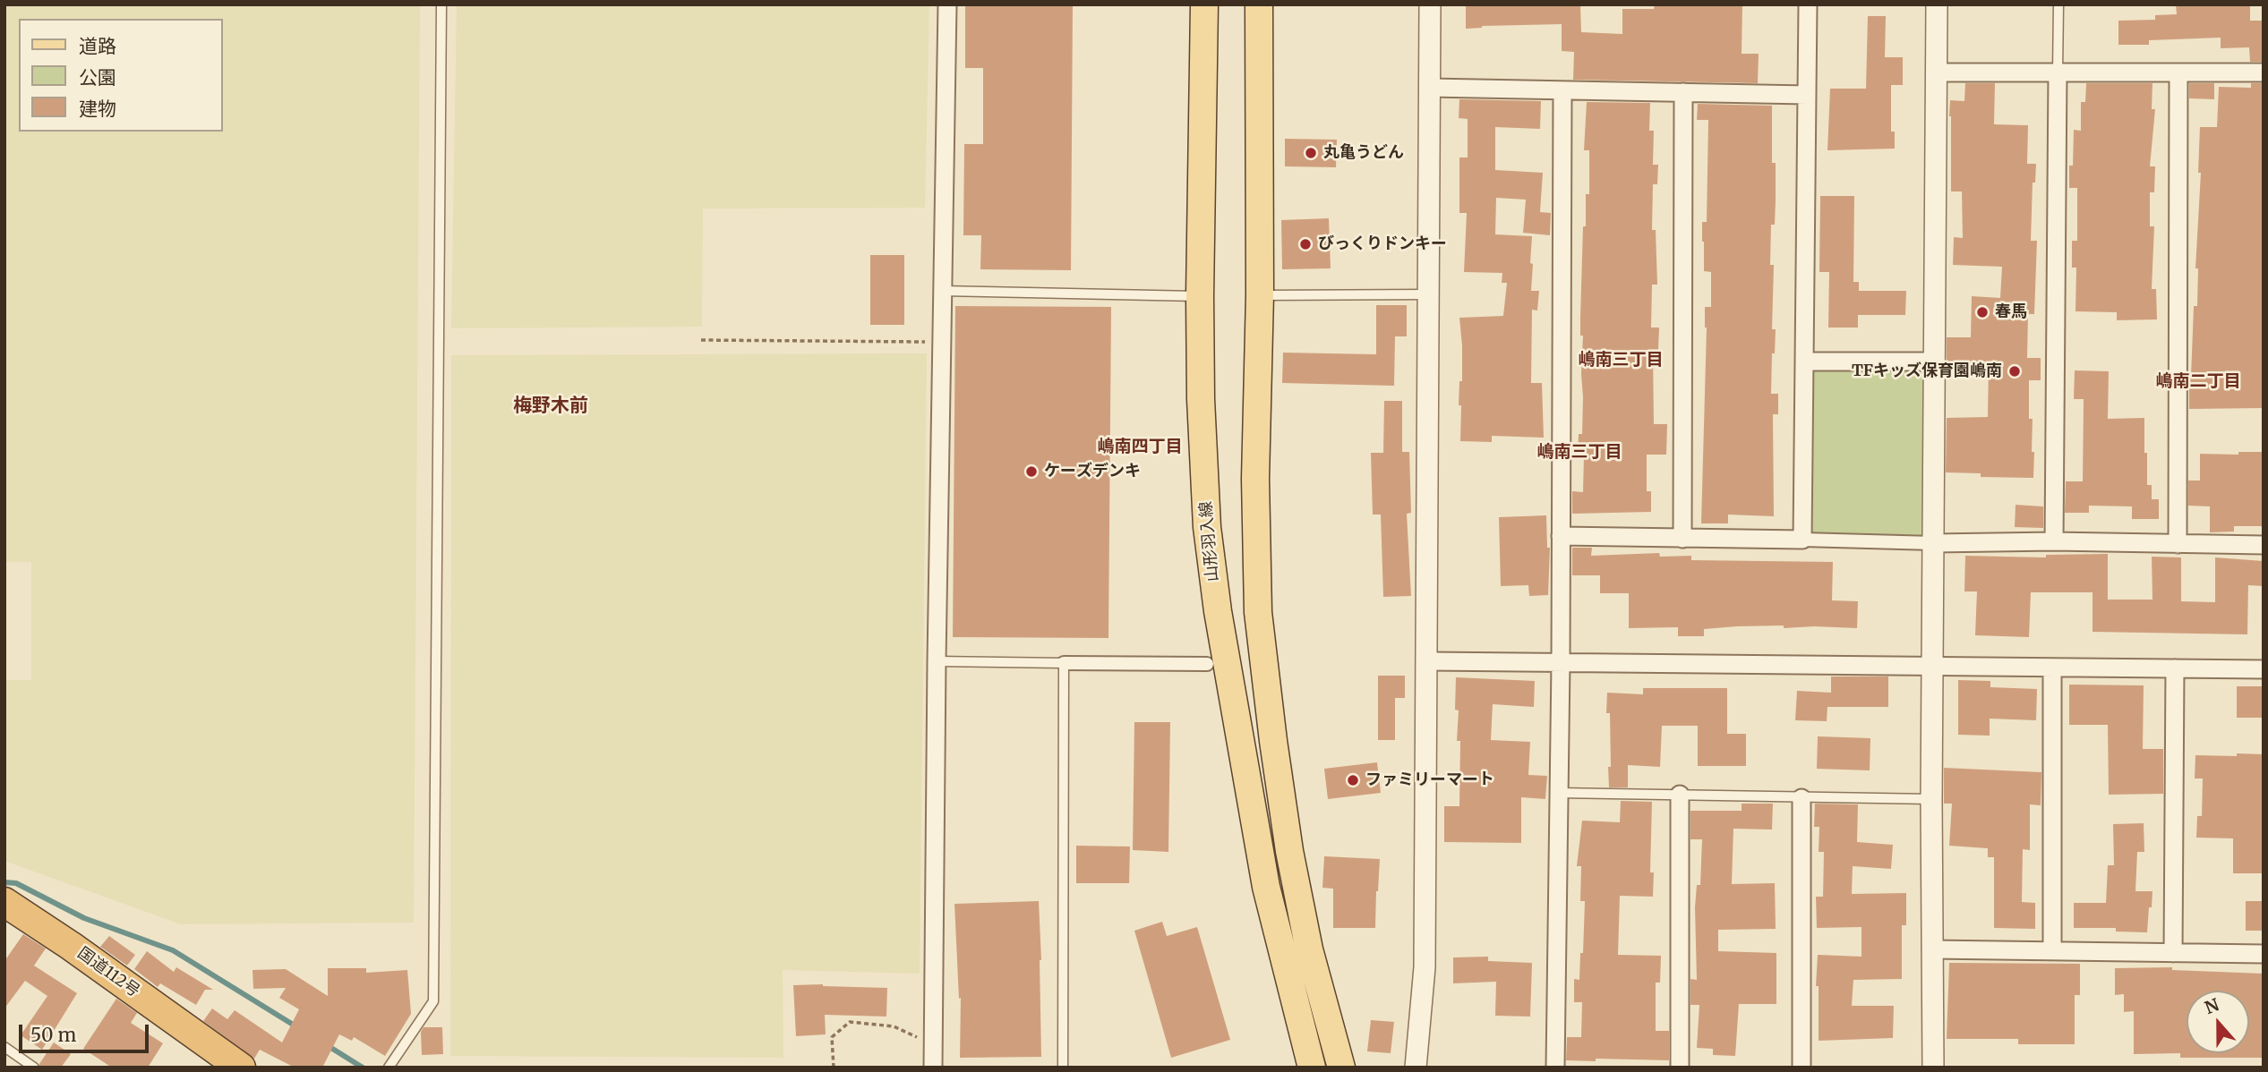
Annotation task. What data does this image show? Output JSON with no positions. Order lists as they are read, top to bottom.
{
  "streets": {
    "highway": ["国道112号"],
    "main road": ["山形羽入線"]
  },
  "districts": [
    "嶋南三丁目",
    "嶋南二丁目",
    "梅野木前",
    "嶋南四丁目",
    "嶋南三丁目"
  ],
  "places": [
    "丸亀うどん",
    "びっくりドンキー",
    "春馬",
    "TFキッズ保育園嶋南",
    "ケーズデンキ",
    "ファミリーマート"
  ],
  "legend": ["道路", "公園", "建物"],
  "scale_bar": "50 m",
  "north": "top"
}
